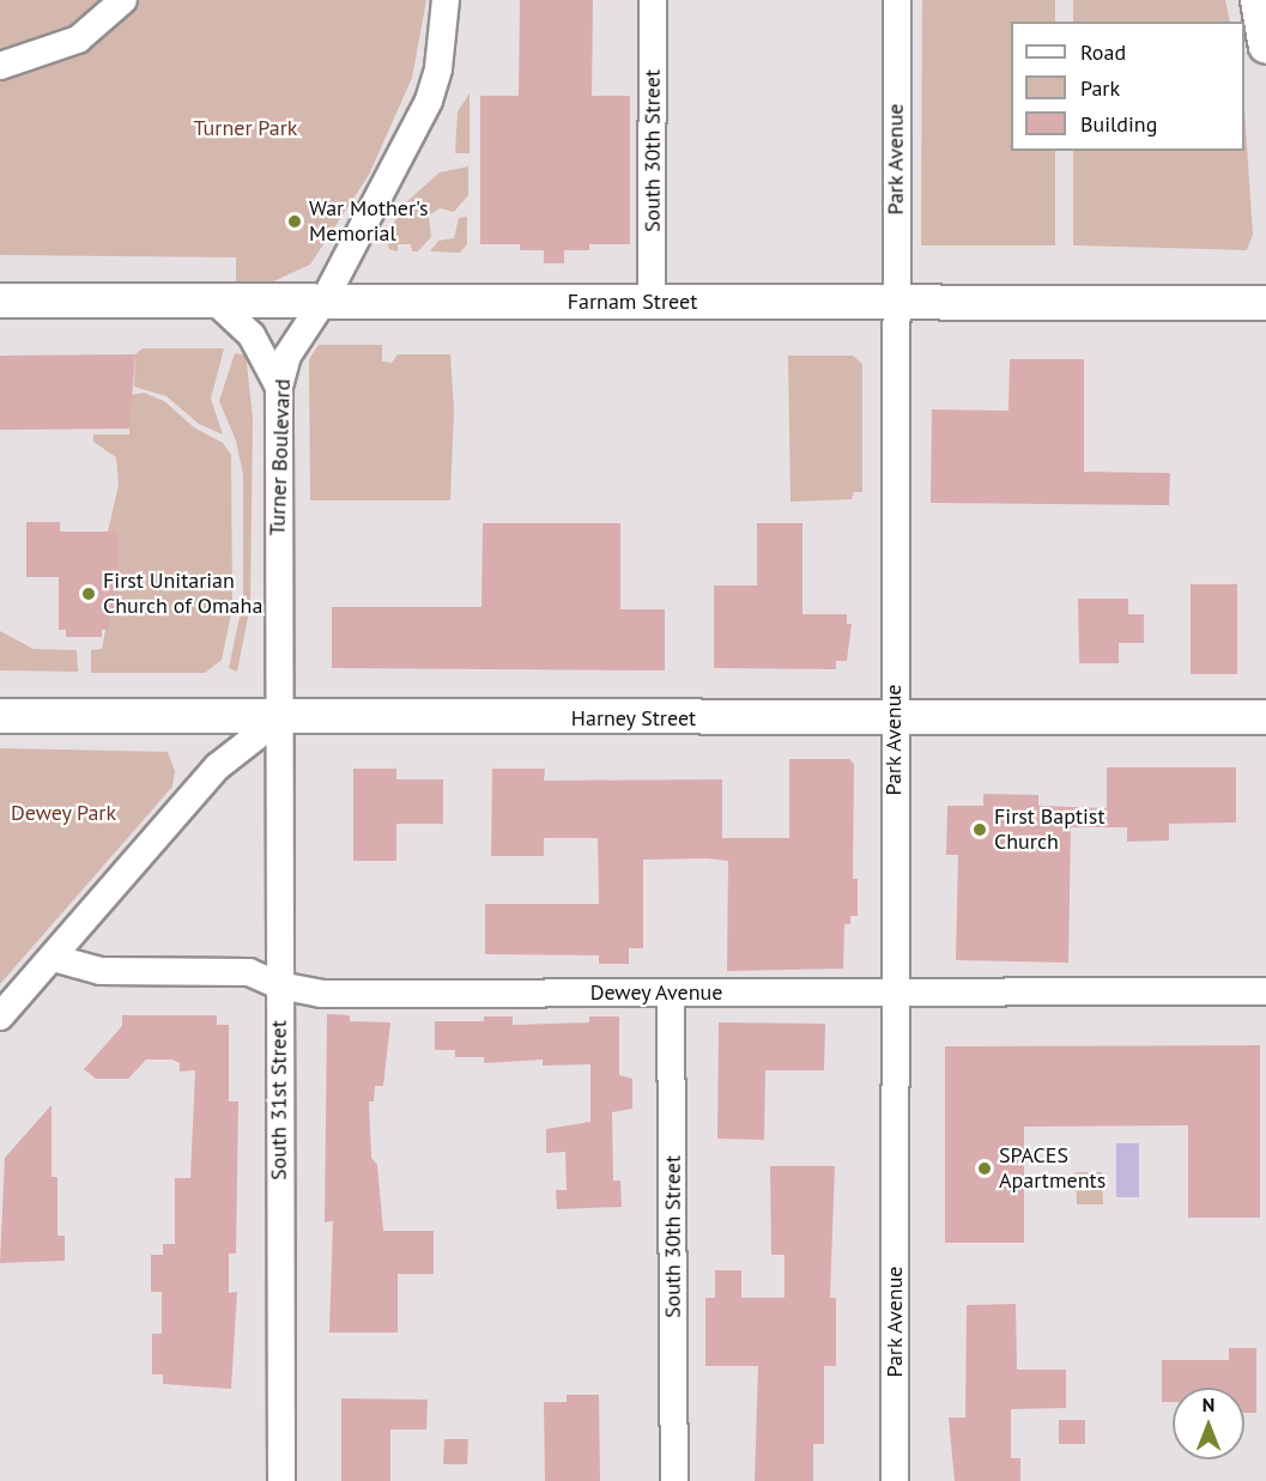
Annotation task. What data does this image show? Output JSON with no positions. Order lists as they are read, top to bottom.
{
  "streets": {
    "main road": ["Farnam Street", "Harney Street"],
    "street": [
      "South 30th Street",
      "Park Avenue",
      "Turner Boulevard",
      "Dewey Avenue",
      "South 31st Street"
    ]
  },
  "crossings": [
    ["South 30th Street", "Farnam Street"],
    ["South 30th Street", "Dewey Avenue"],
    ["Park Avenue", "Farnam Street"],
    ["Park Avenue", "Harney Street"],
    ["Park Avenue", "Dewey Avenue"],
    ["Farnam Street", "Turner Boulevard"],
    ["Turner Boulevard", "Harney Street"],
    ["Turner Boulevard", "South 31st Street"],
    ["Harney Street", "South 31st Street"],
    ["Dewey Avenue", "South 31st Street"]
  ],
  "parks": ["Turner Park", "Dewey Park"],
  "places": [
    "War Mother's Memorial",
    "First Unitarian Church of Omaha",
    "First Baptist Church",
    "SPACES Apartments"
  ],
  "legend": ["Road", "Park", "Building"],
  "north": "top"
}
